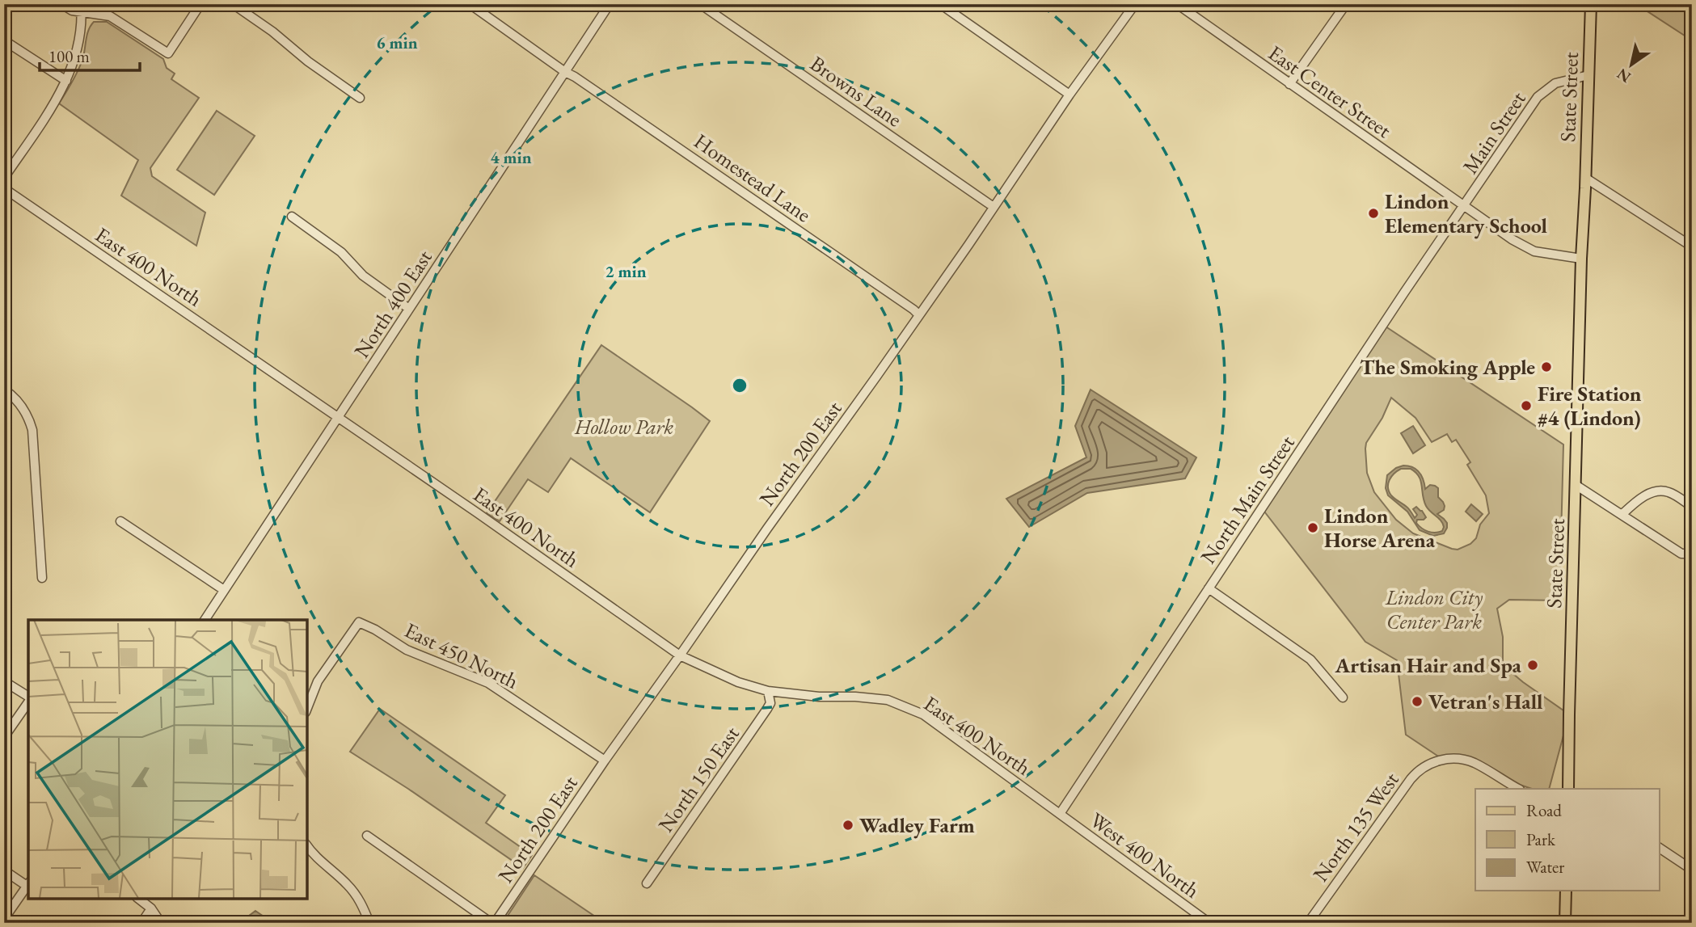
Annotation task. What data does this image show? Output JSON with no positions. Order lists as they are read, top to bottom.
{
  "streets": {
    "main road": ["State Street"],
    "street": [
      "Browns Lane",
      "East Center Street",
      "Main Street",
      "Homestead Lane",
      "East 400 North",
      "North 400 East",
      "North 200 East",
      "North Main Street",
      "East 450 North",
      "North 150 East",
      "North 135 West",
      "West 400 North"
    ]
  },
  "crossings": [
    ["Browns Lane", "North 200 East"],
    ["East Center Street", "State Street"],
    ["East Center Street", "Main Street"],
    ["East Center Street", "North Main Street"],
    ["State Street", "Main Street"],
    ["Main Street", "North Main Street"],
    ["Homestead Lane", "North 400 East"],
    ["Homestead Lane", "North 200 East"],
    ["East 400 North", "North 400 East"],
    ["East 400 North", "North 200 East"],
    ["East 400 North", "North Main Street"],
    ["East 400 North", "North 150 East"],
    ["East 400 North", "West 400 North"],
    ["North 200 East", "East 450 North"],
    ["North Main Street", "West 400 North"]
  ],
  "parks": ["Hollow Park", "Lindon City Center Park"],
  "places": [
    "Lindon Elementary School",
    "The Smoking Apple",
    "Fire Station #4 (Lindon)",
    "Lindon Horse Arena",
    "Artisan Hair and Spa",
    "Vetran's Hall",
    "Wadley Farm"
  ],
  "legend": ["Road", "Park", "Water"],
  "scale_bar": "100 m",
  "north": "bottom left",
  "rings": ["6 min", "4 min", "2 min"]
}
